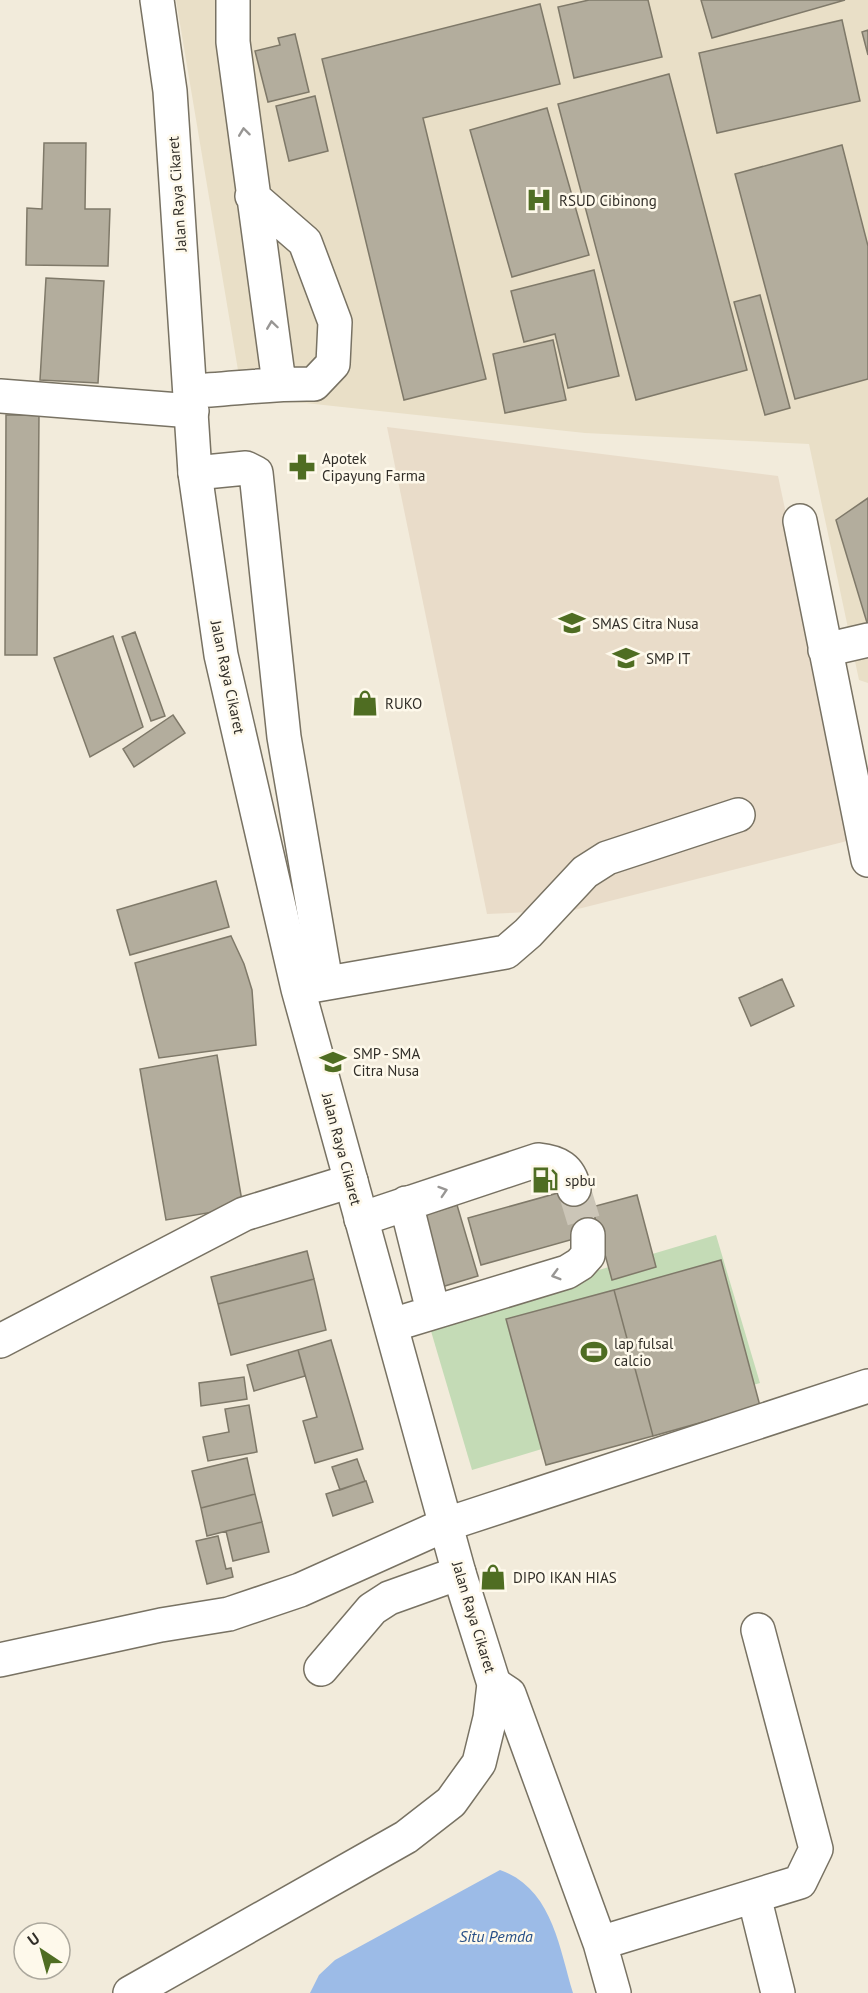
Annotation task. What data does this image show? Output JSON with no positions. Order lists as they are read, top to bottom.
{
  "streets": {
    "street": ["Jalan Raya Cikaret"]
  },
  "water": ["Situ Pemda"],
  "places": {
    "hospital": ["RSUD Cibinong"],
    "pharmacy": ["Apotek Cipayung Farma"],
    "school or university": ["SMAS Citra Nusa", "SMP IT", "SMP - SMA Citra Nusa"],
    "shop": ["RUKO", "DIPO IKAN HIAS"],
    "fuel station": ["spbu"],
    "sports": ["lap fulsal calcio"]
  },
  "north": "top left"
}
